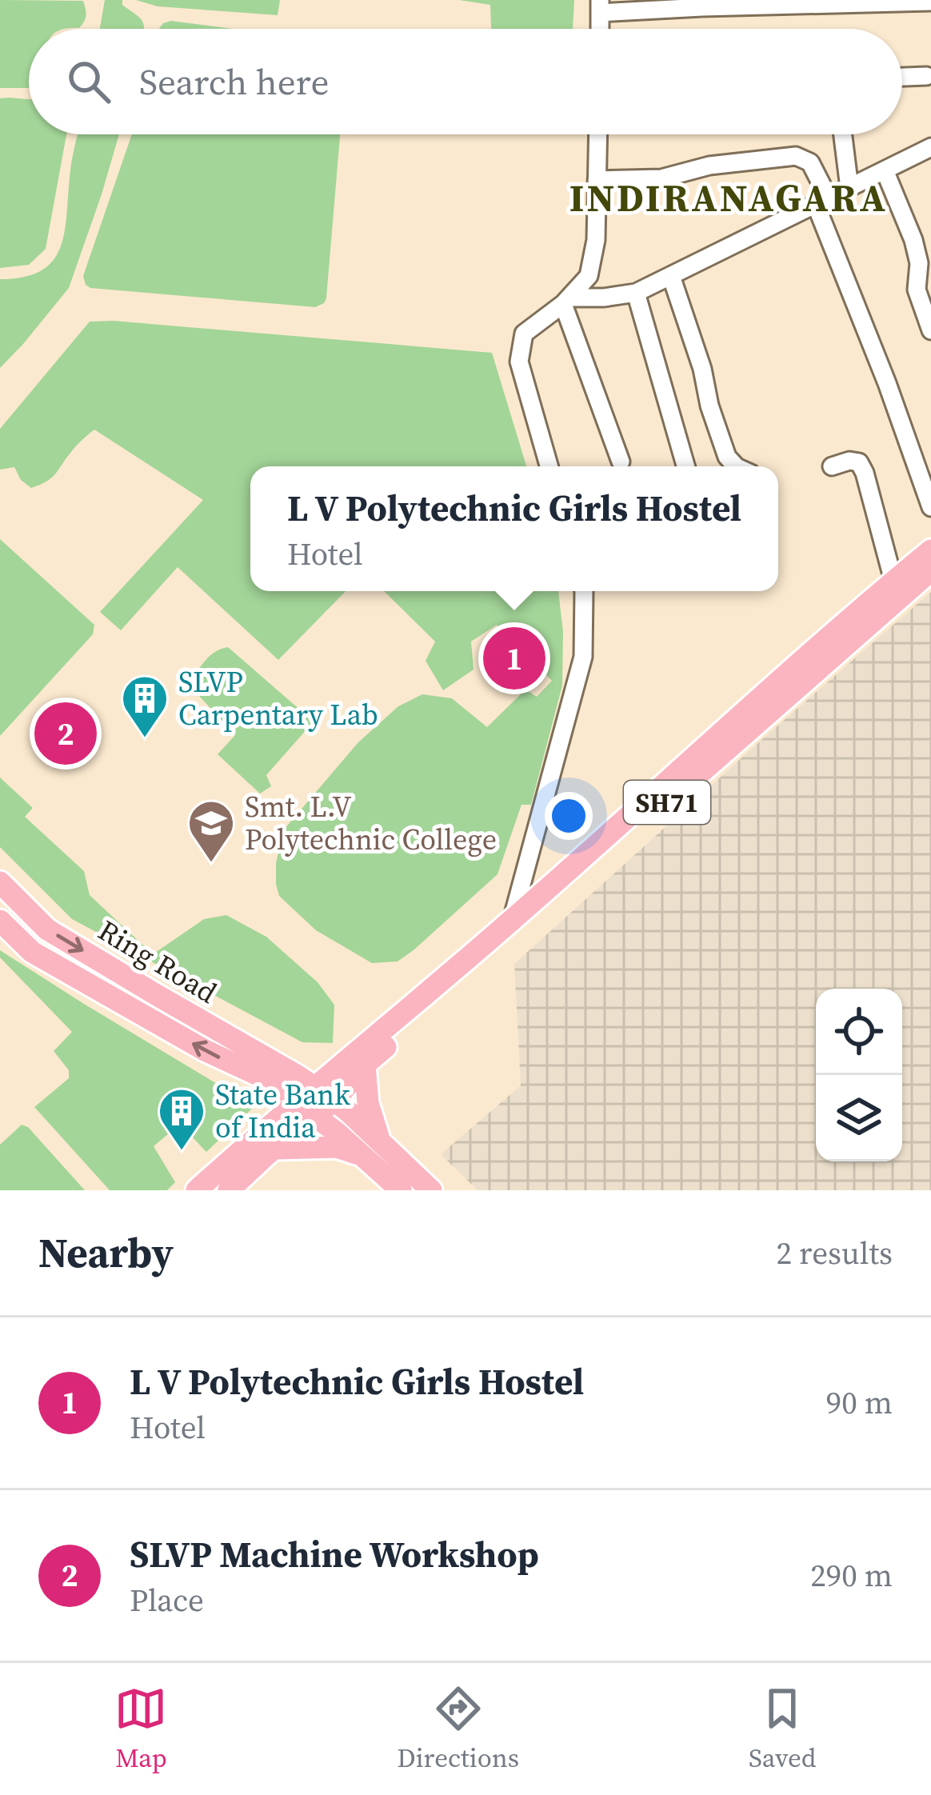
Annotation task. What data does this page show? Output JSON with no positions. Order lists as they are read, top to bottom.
{
  "streets": {
    "main road": ["SH71", "Ring Road"]
  },
  "crossings": [
    ["SH71", "Ring Road"]
  ],
  "districts": ["INDIRANAGARA"],
  "places": {
    "building": ["SLVP Carpentary Lab", "State Bank of India"],
    "school or university": ["Smt. L.V Polytechnic College"]
  },
  "page": {
    "search": "Search here",
    "popup": ["L V Polytechnic Girls Hostel", "Hotel"],
    "pins": ["1", "2"],
    "heading": ["Nearby", "2 results"],
    "list": [
      {
        "mark": "1",
        "name": "L V Polytechnic Girls Hostel",
        "note": "Hotel",
        "value": "90 m"
      },
      {
        "mark": "2",
        "name": "SLVP Machine Workshop",
        "note": "Place",
        "value": "290 m"
      }
    ],
    "nav": ["Map", "Directions", "Saved"]
  }
}
